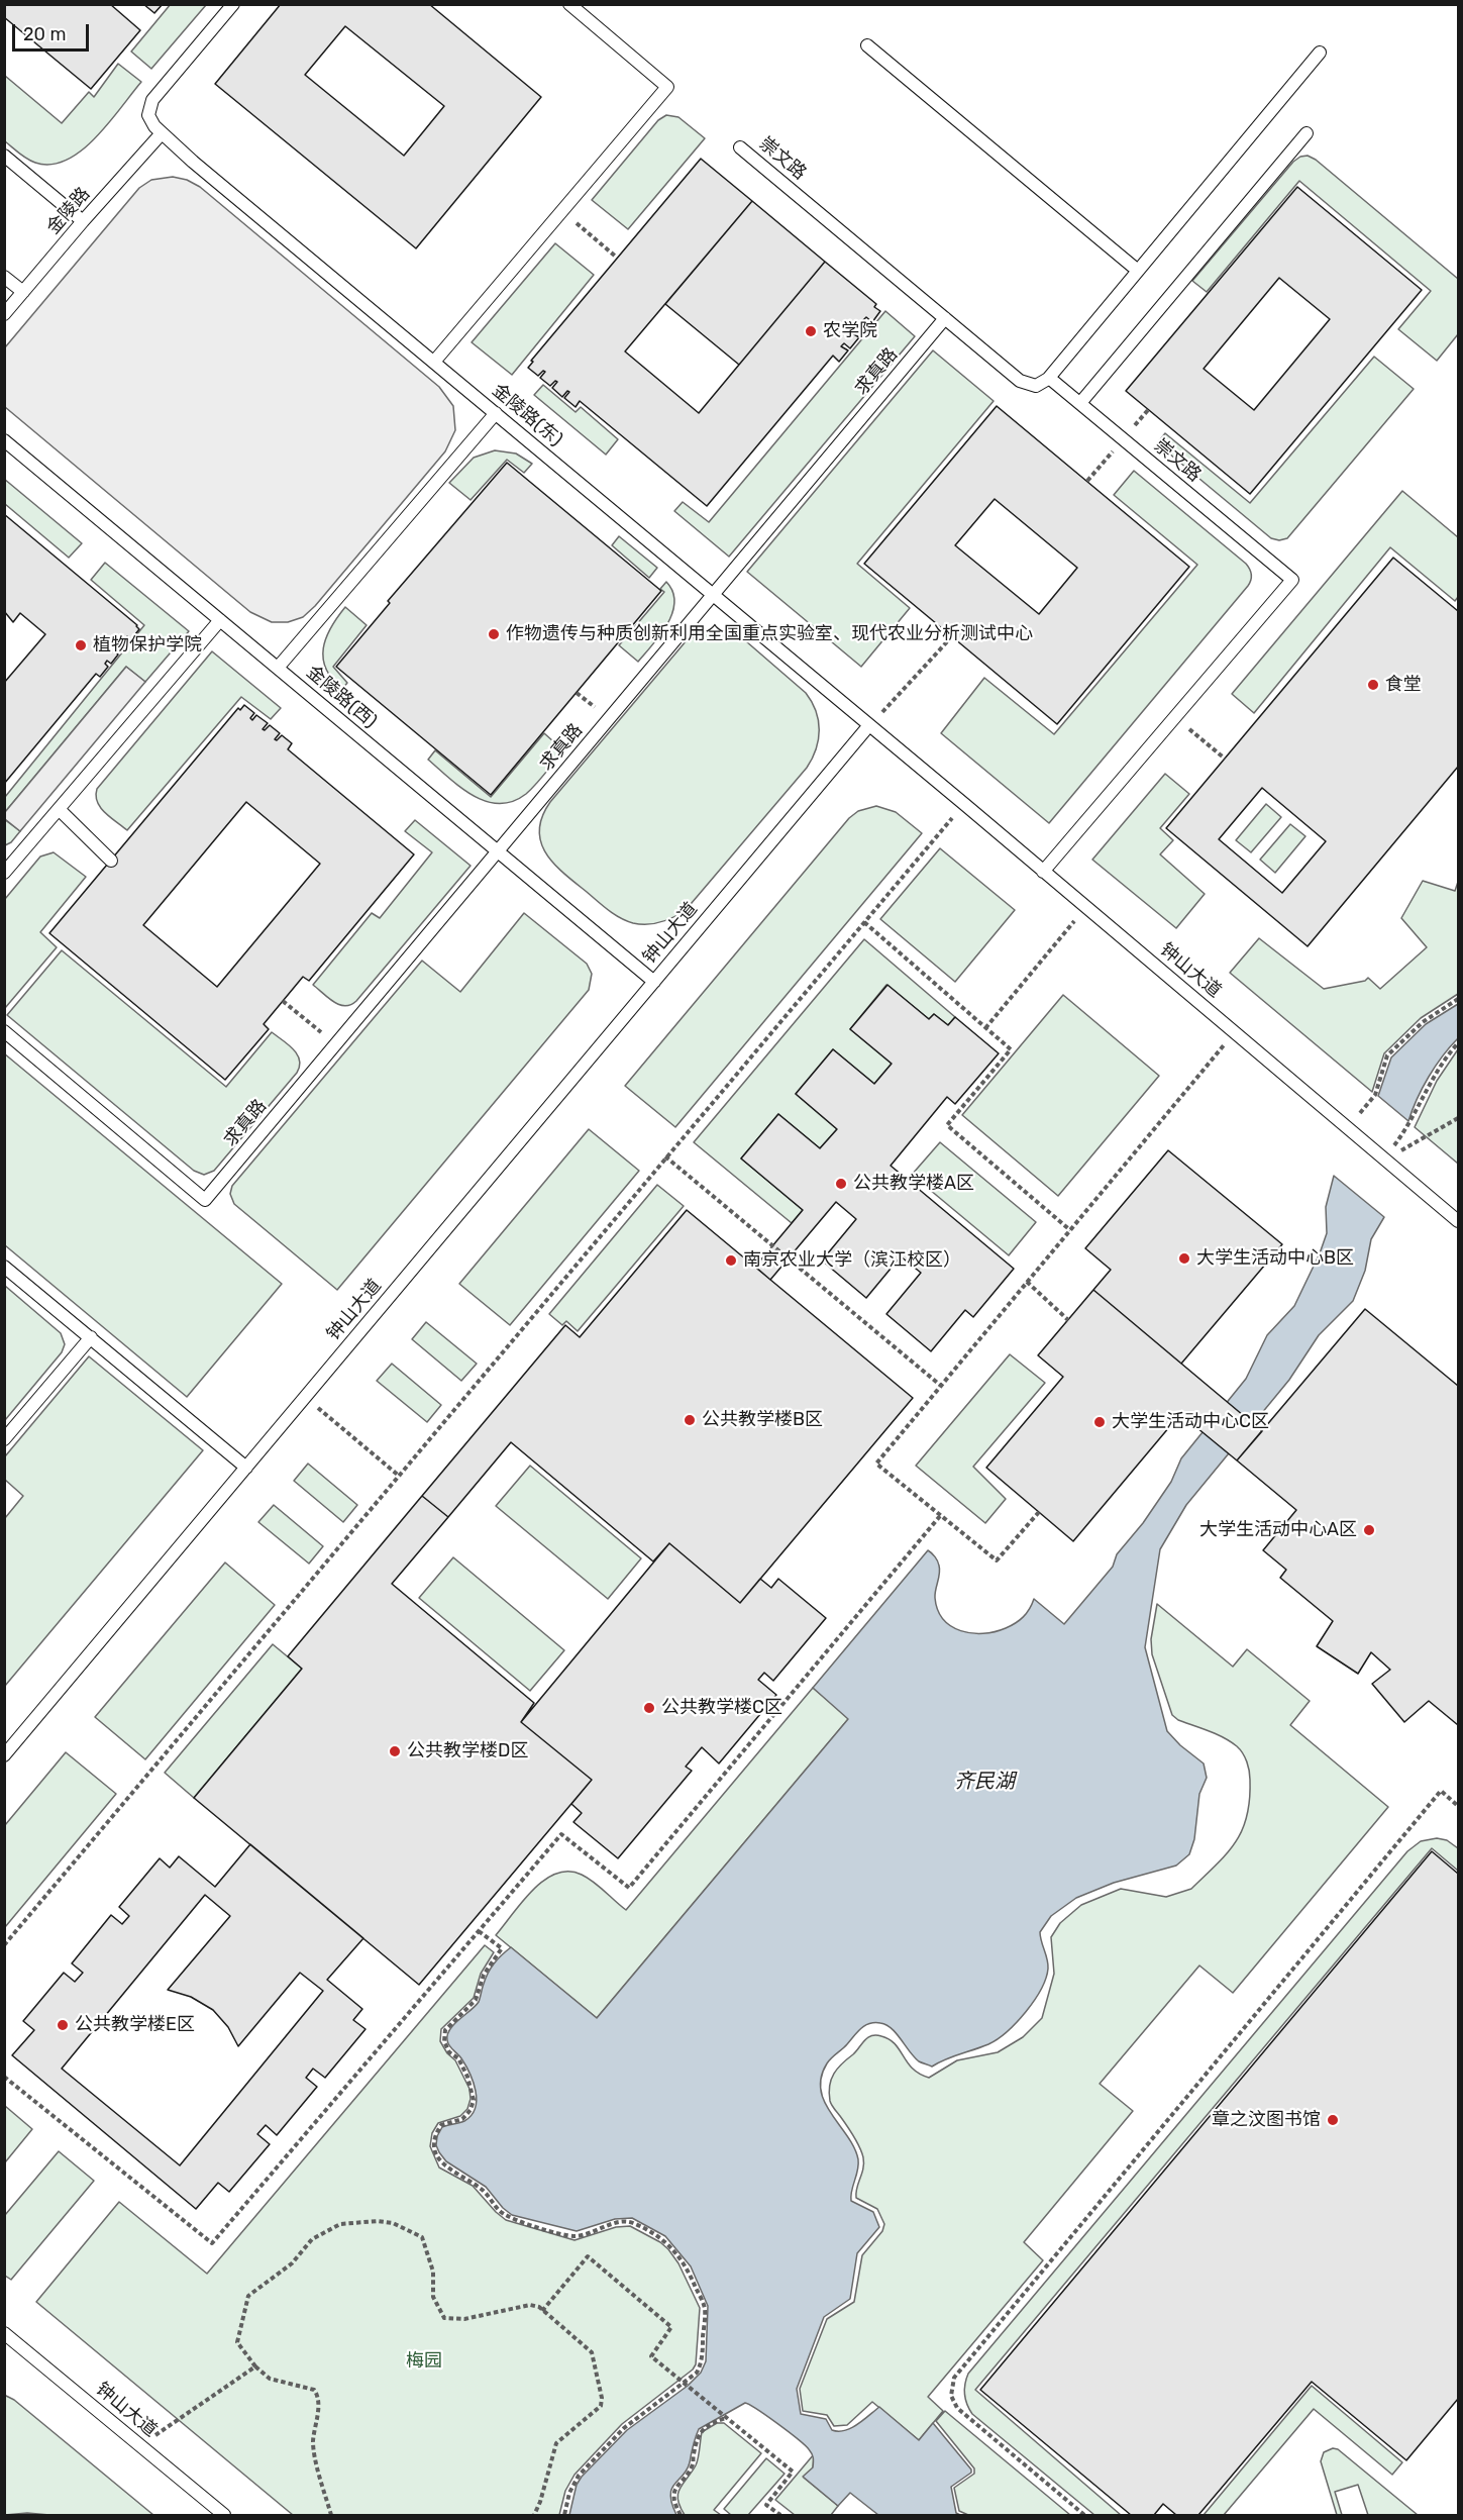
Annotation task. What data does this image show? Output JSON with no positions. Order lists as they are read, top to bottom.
{
  "streets": {
    "lane": [
      "崇文路",
      "金陵路",
      "求真路",
      "金陵路(东)",
      "金陵路(西)",
      "钟山大道"
    ]
  },
  "crossings": [
    ["崇文路", "求真路"],
    ["崇文路", "钟山大道"],
    ["金陵路", "金陵路(东)"],
    ["求真路", "金陵路(东)"],
    ["求真路", "金陵路(西)"],
    ["金陵路(东)", "钟山大道"],
    ["金陵路(西)", "钟山大道"]
  ],
  "water": ["齐民湖"],
  "parks": ["梅园"],
  "places": [
    "农学院",
    "作物遗传与种质创新利用全国重点实验室、现代农业分析测试中心",
    "植物保护学院",
    "食堂",
    "公共教学楼A区",
    "大学生活动中心B区",
    "南京农业大学（滨江校区）",
    "公共教学楼B区",
    "大学生活动中心C区",
    "大学生活动中心A区",
    "公共教学楼C区",
    "公共教学楼D区",
    "公共教学楼E区",
    "章之汶图书馆"
  ],
  "scale_bar": "20 m"
}
